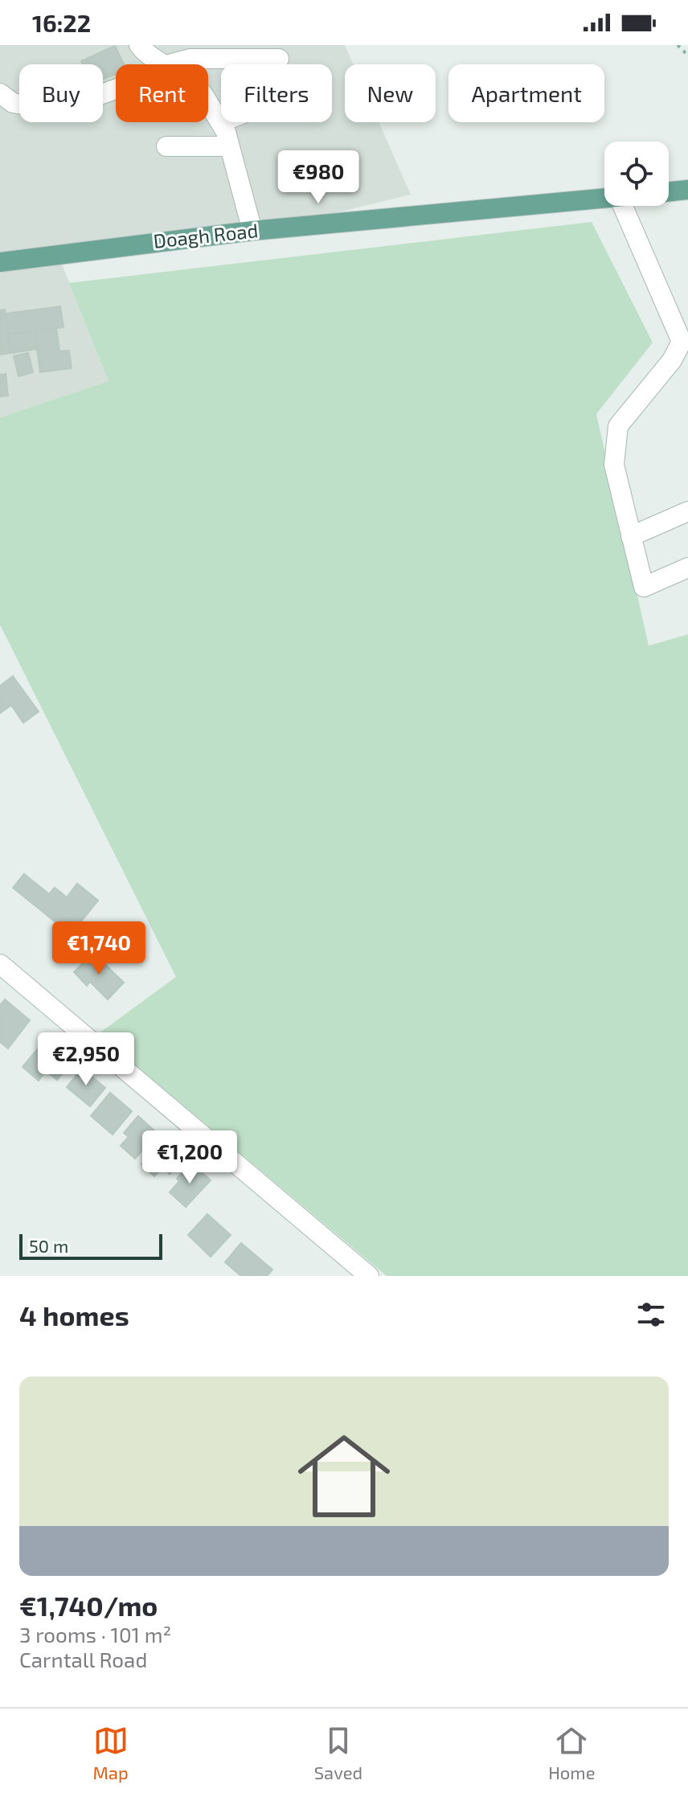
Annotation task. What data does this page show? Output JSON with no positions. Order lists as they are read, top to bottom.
{
  "streets": {
    "main road": ["Doagh Road"]
  },
  "scale_bar": "50 m",
  "page": {
    "status": "16:22",
    "chip": [
      "Buy",
      "Rent",
      "Filters",
      "New",
      "Apartment"
    ],
    "price": [
      "€980",
      "€1,740",
      "€2,950",
      "€1,200"
    ],
    "scale": "50 m",
    "heading": "4 homes",
    "list": [
      {
        "name": "€1,740/mo",
        "note": "3 rooms · 101 m² · Carntall Road"
      }
    ],
    "tabs": ["Map", "Saved", "Home"]
  }
}
